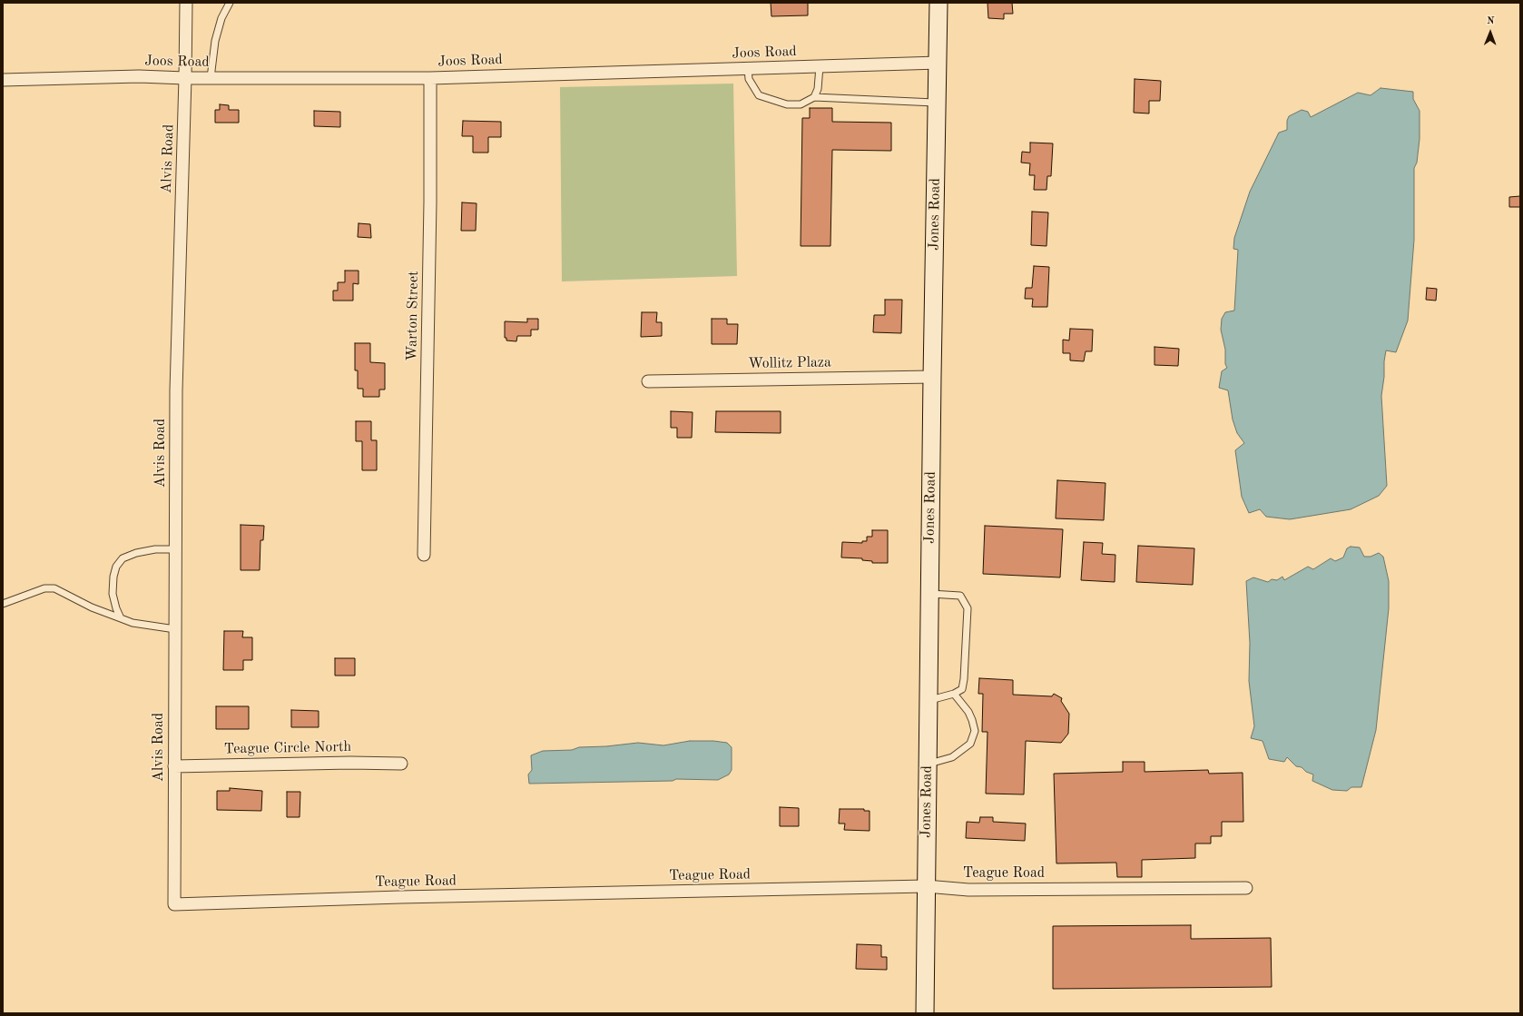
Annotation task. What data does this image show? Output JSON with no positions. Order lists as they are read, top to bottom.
{
  "streets": {
    "street": [
      "Joos Road",
      "Alvis Road",
      "Jones Road",
      "Warton Street",
      "Wollitz Plaza",
      "Teague Circle North",
      "Teague Road"
    ]
  },
  "crossings": [
    ["Joos Road", "Alvis Road"],
    ["Joos Road", "Jones Road"],
    ["Joos Road", "Warton Street"],
    ["Alvis Road", "Teague Circle North"],
    ["Alvis Road", "Teague Road"],
    ["Jones Road", "Wollitz Plaza"],
    ["Jones Road", "Teague Road"]
  ],
  "north": "top"
}
